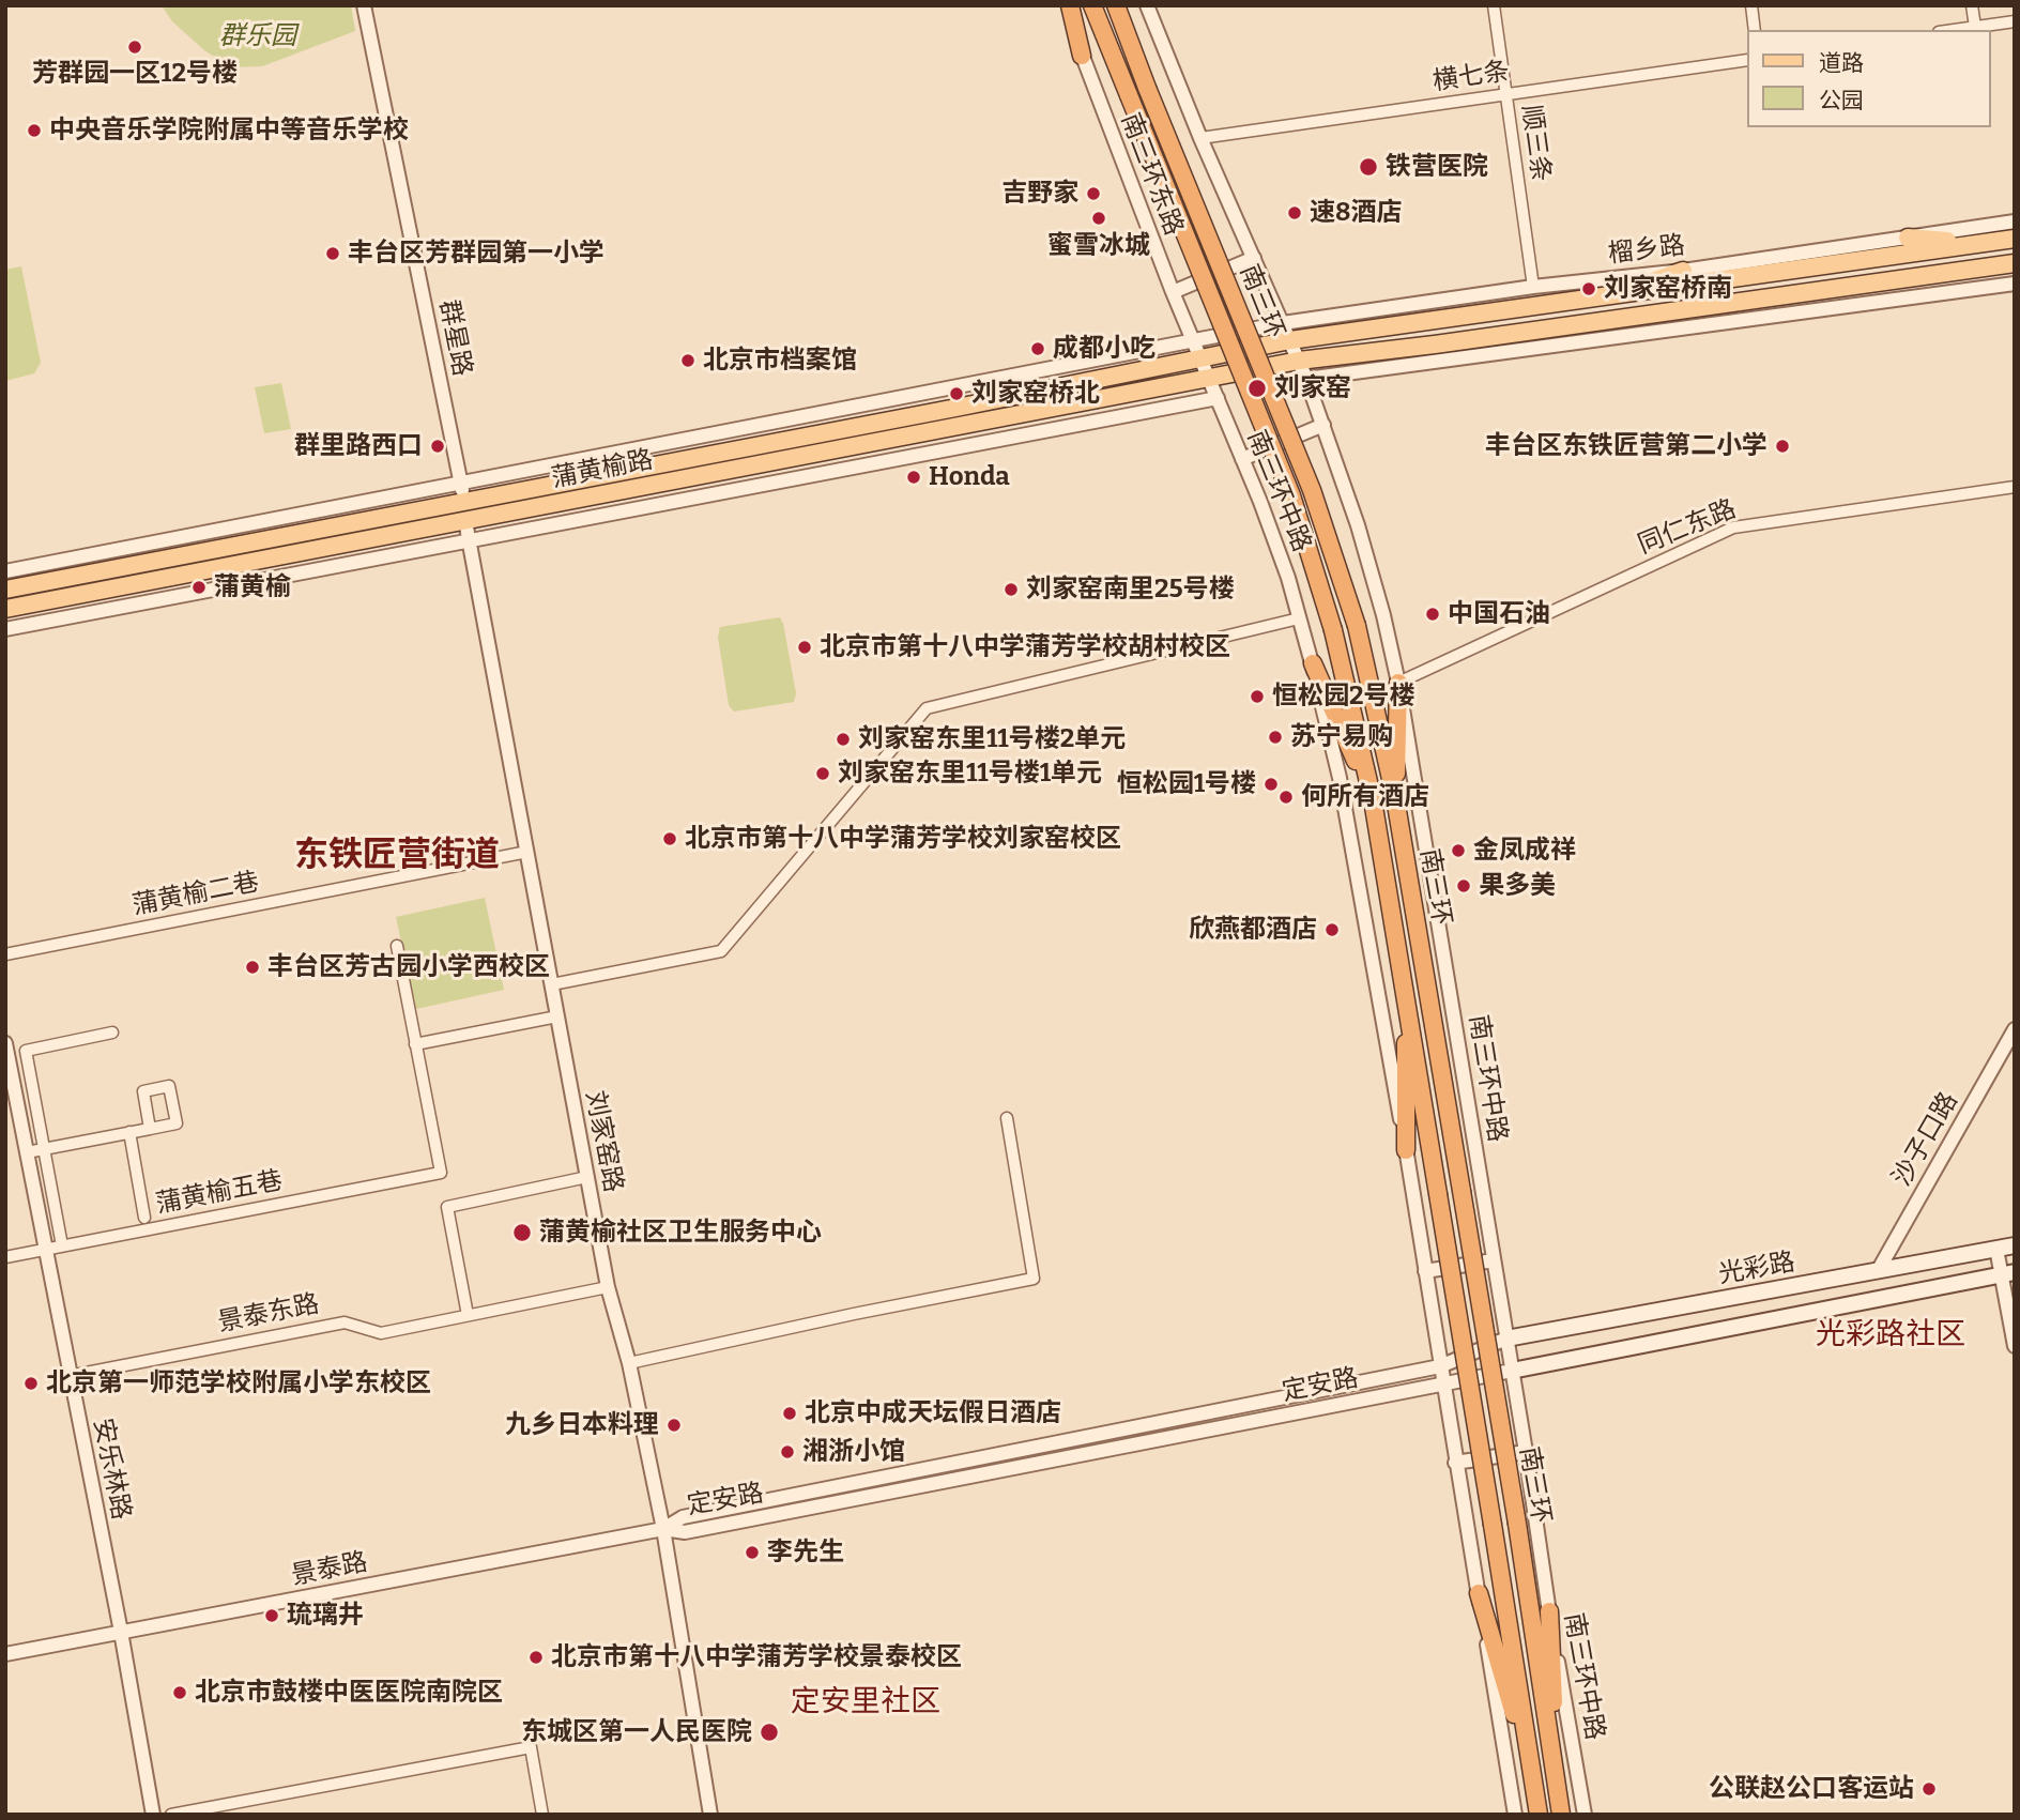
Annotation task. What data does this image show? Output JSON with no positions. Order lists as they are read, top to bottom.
{
  "streets": {
    "highway": ["南三环"],
    "main road": ["榴乡路", "蒲黄榆路", "光彩路"],
    "street": [
      "横七条",
      "顺三条",
      "南三环东路",
      "群星路",
      "南三环中路",
      "同仁东路",
      "蒲黄榆二巷",
      "沙子口路",
      "刘家窑路",
      "蒲黄榆五巷",
      "景泰东路",
      "定安路",
      "安乐林路",
      "景泰路"
    ]
  },
  "crossings": [
    ["横七条", "顺三条"],
    ["顺三条", "榴乡路"],
    ["南三环东路", "榴乡路"],
    ["南三环东路", "蒲黄榆路"],
    ["南三环东路", "南三环中路"],
    ["榴乡路", "群星路"],
    ["榴乡路", "蒲黄榆路"],
    ["榴乡路", "南三环中路"],
    ["群星路", "蒲黄榆路"],
    ["蒲黄榆路", "南三环中路"],
    ["蒲黄榆路", "刘家窑路"],
    ["南三环中路", "同仁东路"],
    ["南三环中路", "光彩路"],
    ["南三环中路", "定安路"],
    ["蒲黄榆二巷", "刘家窑路"],
    ["沙子口路", "光彩路"],
    ["刘家窑路", "景泰东路"],
    ["刘家窑路", "定安路"],
    ["刘家窑路", "景泰路"],
    ["蒲黄榆五巷", "安乐林路"],
    ["光彩路", "定安路"],
    ["景泰东路", "安乐林路"],
    ["定安路", "景泰路"],
    ["安乐林路", "景泰路"]
  ],
  "districts": ["东铁匠营街道", "光彩路社区", "定安里社区"],
  "parks": ["群乐园"],
  "places": [
    "芳群园一区12号楼",
    "中央音乐学院附属中等音乐学校",
    "铁营医院",
    "吉野家",
    "速8酒店",
    "蜜雪冰城",
    "丰台区芳群园第一小学",
    "刘家窑桥南",
    "成都小吃",
    "北京市档案馆",
    "刘家窑",
    "刘家窑桥北",
    "群里路西口",
    "丰台区东铁匠营第二小学",
    "Honda",
    "蒲黄榆",
    "刘家窑南里25号楼",
    "中国石油",
    "北京市第十八中学蒲芳学校胡村校区",
    "恒松园2号楼",
    "苏宁易购",
    "刘家窑东里11号楼2单元",
    "刘家窑东里11号楼1单元",
    "恒松园1号楼",
    "何所有酒店",
    "北京市第十八中学蒲芳学校刘家窑校区",
    "金凤成祥",
    "果多美",
    "欣燕都酒店",
    "丰台区芳古园小学西校区",
    "蒲黄榆社区卫生服务中心",
    "北京第一师范学校附属小学东校区",
    "北京中成天坛假日酒店",
    "九乡日本料理",
    "湘浙小馆",
    "李先生",
    "琉璃井",
    "北京市第十八中学蒲芳学校景泰校区",
    "北京市鼓楼中医医院南院区",
    "东城区第一人民医院",
    "公联赵公口客运站"
  ],
  "legend": ["道路", "公园"]
}
